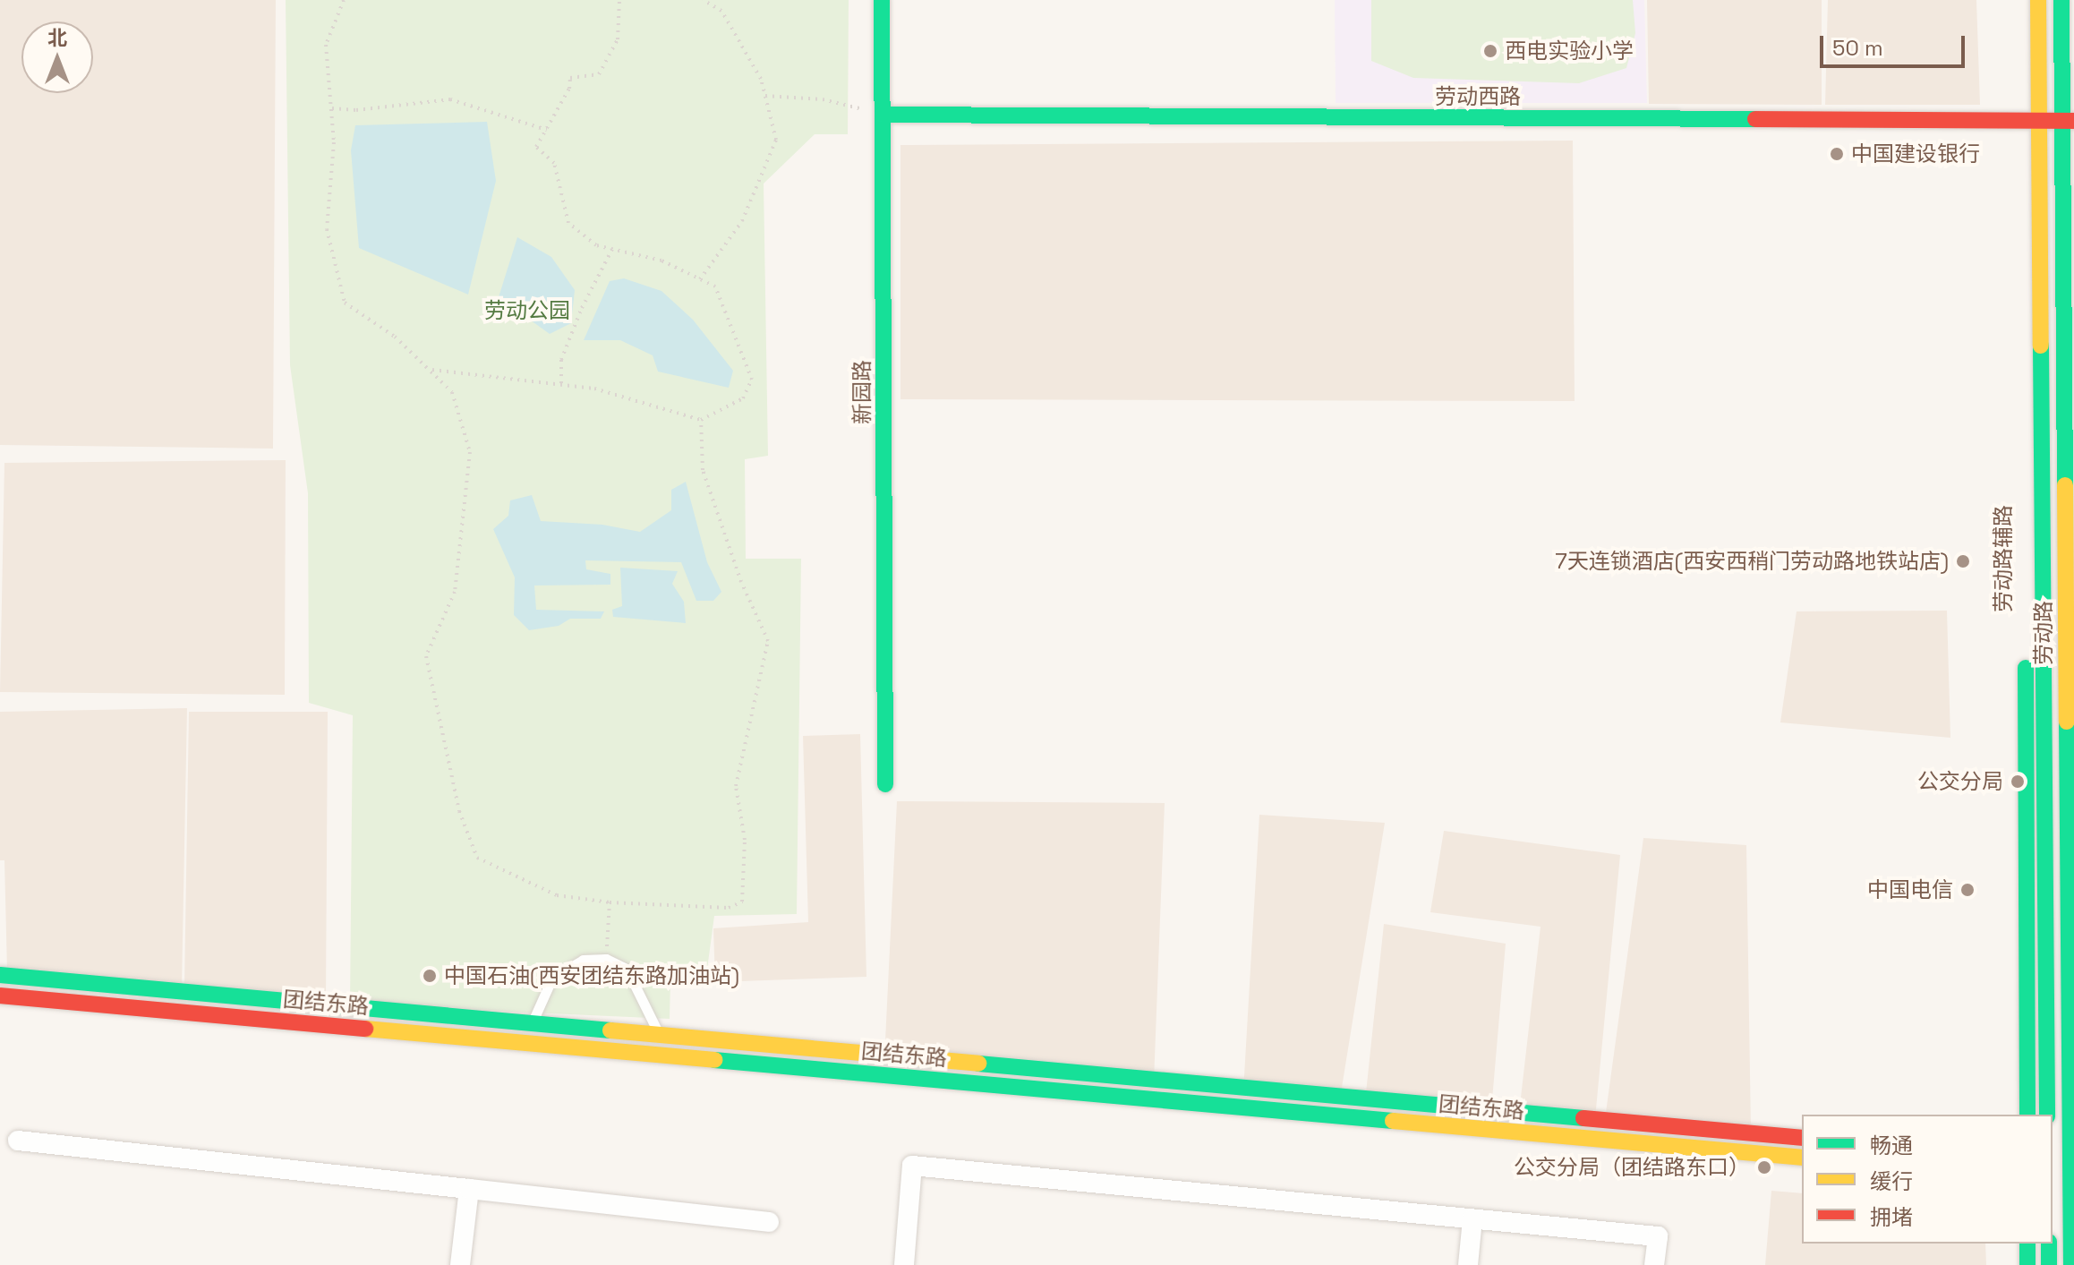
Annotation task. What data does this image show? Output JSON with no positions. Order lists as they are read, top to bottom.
{
  "streets": {
    "street": [
      "劳动西路",
      "新园路",
      "劳动路辅路",
      "劳动路",
      "团结东路"
    ]
  },
  "crossings": [
    ["劳动西路", "新园路"],
    ["劳动西路", "劳动路辅路"],
    ["劳动西路", "劳动路"]
  ],
  "parks": ["劳动公园"],
  "places": [
    "西电实验小学",
    "中国建设银行",
    "7天连锁酒店(西安西稍门劳动路地铁站店)",
    "公交分局",
    "中国电信",
    "中国石油(西安团结东路加油站)",
    "公交分局（团结路东口）"
  ],
  "legend": ["畅通", "缓行", "拥堵"],
  "scale_bar": "50 m",
  "north": "top"
}
